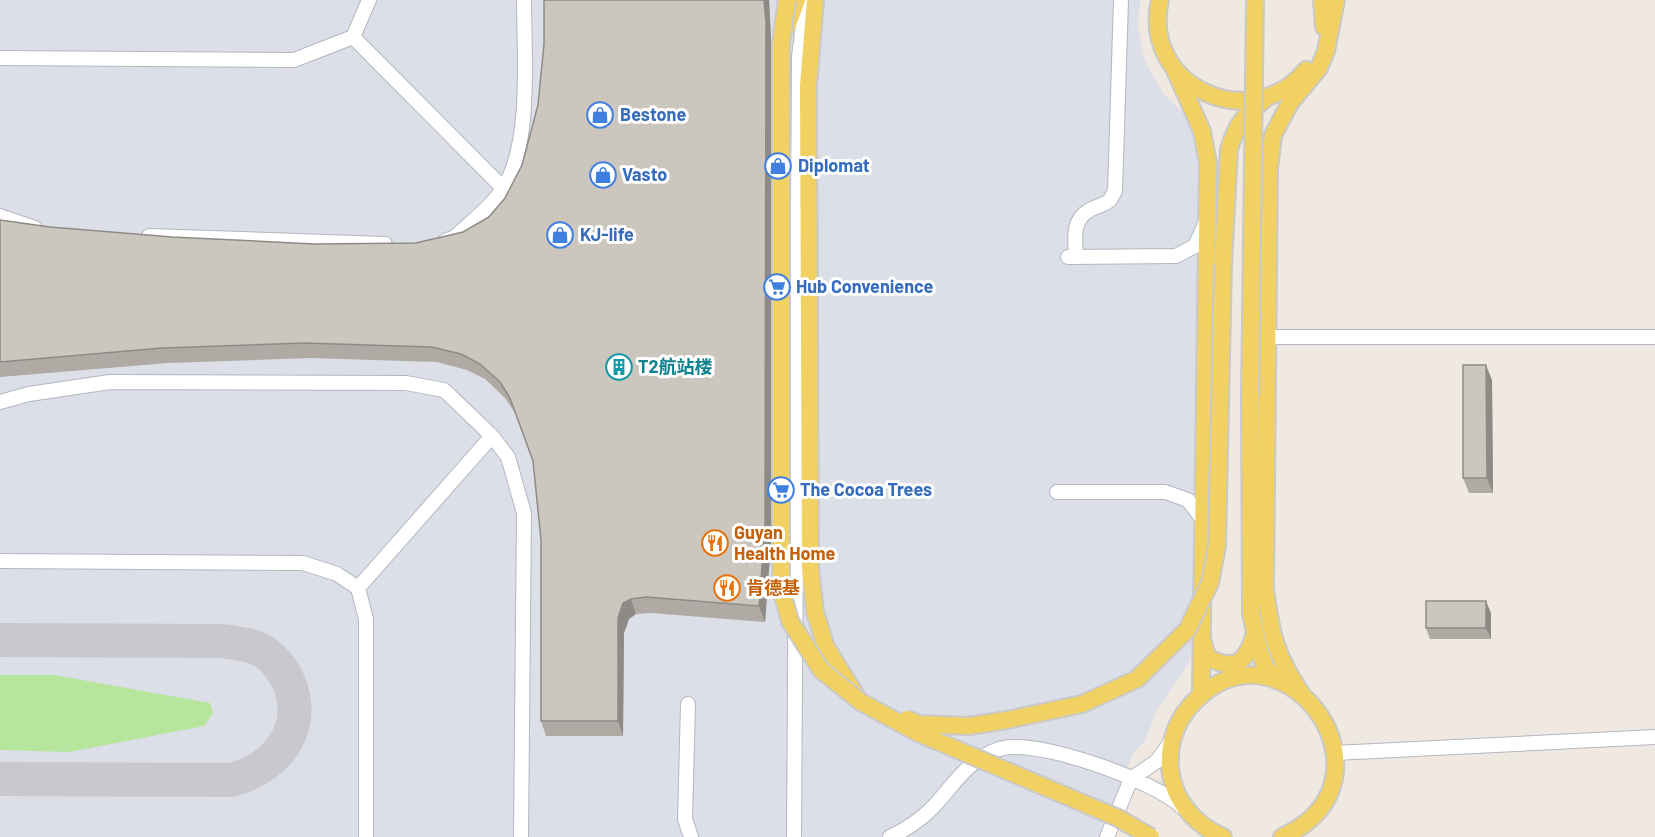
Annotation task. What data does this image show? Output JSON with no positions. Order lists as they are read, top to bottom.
{
  "places": {
    "shop": [
      "Bestone",
      "Diplomat",
      "Vasto",
      "KJ-life"
    ],
    "supermarket": ["Hub Convenience", "The Cocoa Trees"],
    "building": ["T2航站楼"],
    "restaurant": ["Guyan Health Home", "肯德基"]
  }
}
